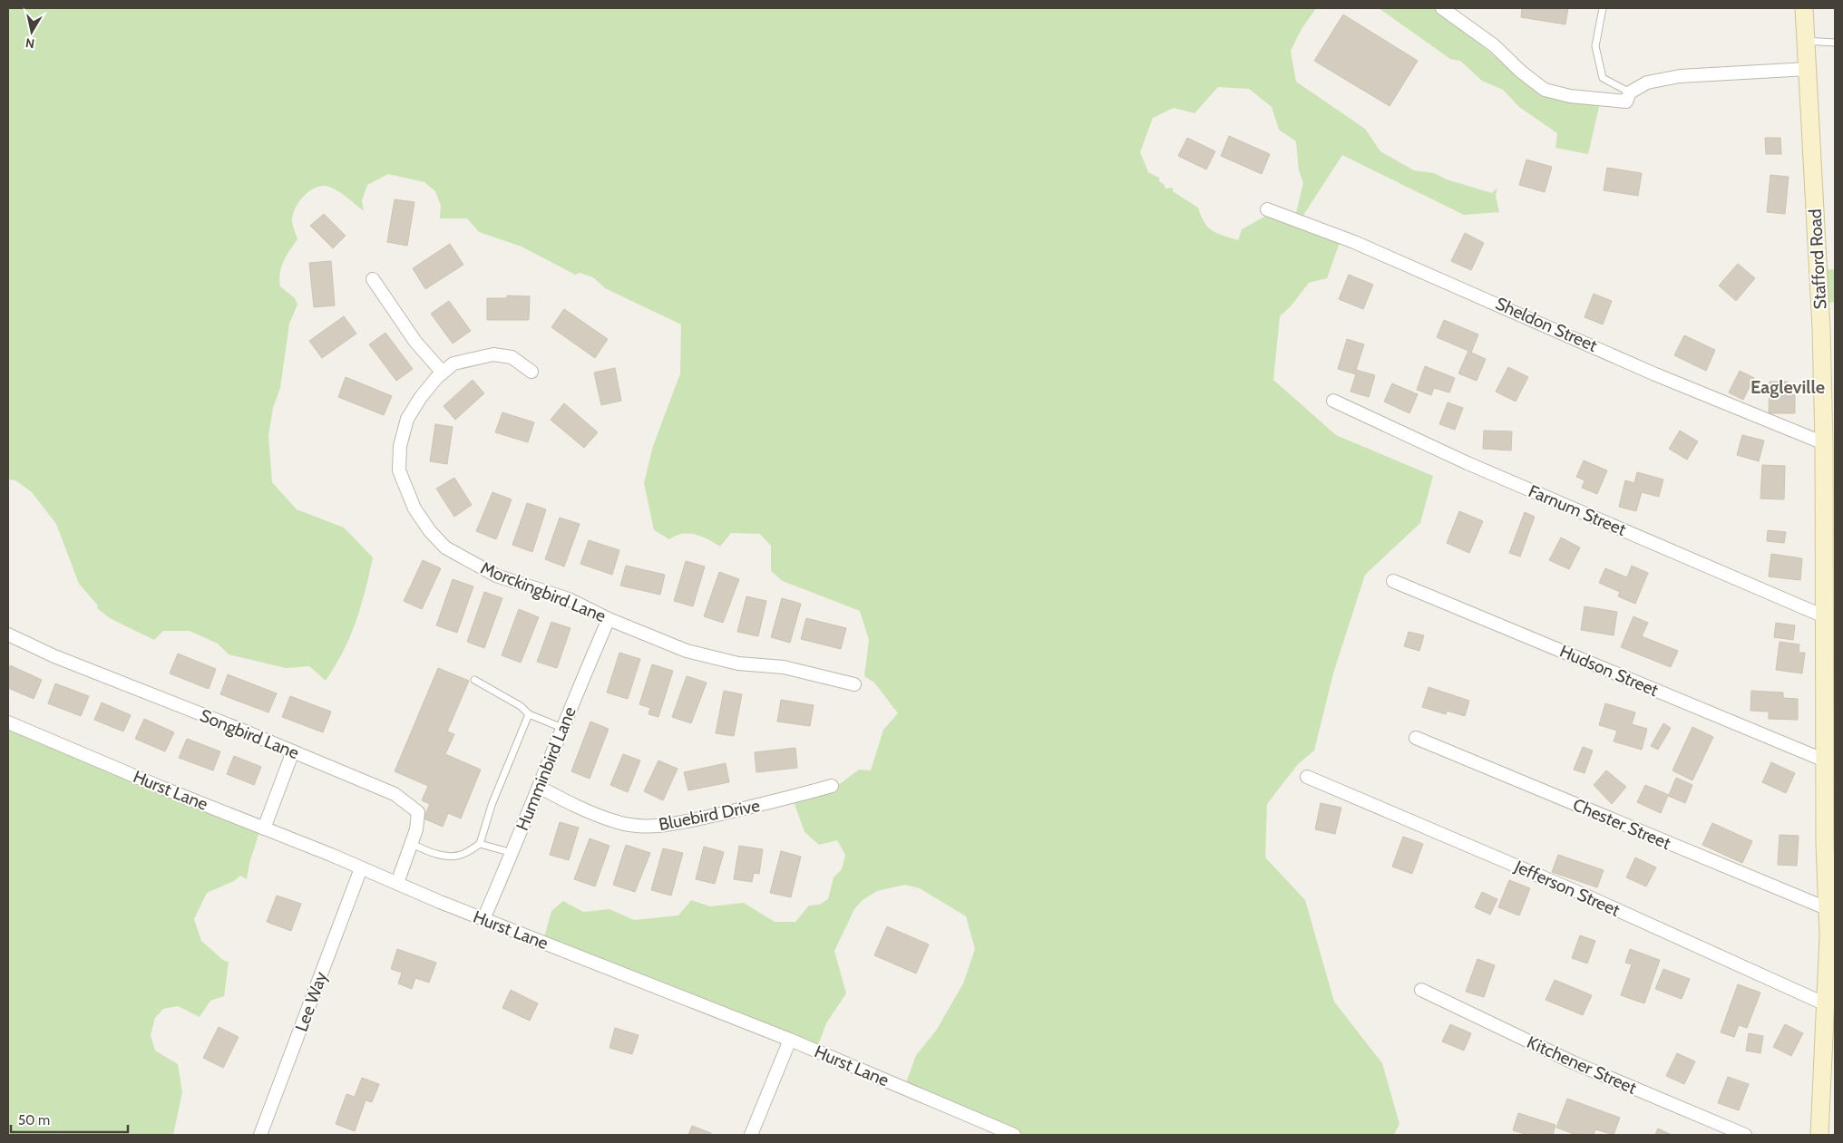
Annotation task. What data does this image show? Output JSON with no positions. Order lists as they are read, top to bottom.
{
  "streets": {
    "main road": ["Stafford Road"],
    "street": [
      "Sheldon Street",
      "Farnum Street",
      "Morckingbird Lane",
      "Hudson Street",
      "Songbird Lane",
      "Humminbird Lane",
      "Hurst Lane",
      "Bluebird Drive",
      "Chester Street",
      "Jefferson Street",
      "Lee Way",
      "Kitchener Street"
    ]
  },
  "crossings": [
    ["Stafford Road", "Sheldon Street"],
    ["Stafford Road", "Farnum Street"],
    ["Stafford Road", "Hudson Street"],
    ["Stafford Road", "Chester Street"],
    ["Stafford Road", "Jefferson Street"],
    ["Morckingbird Lane", "Humminbird Lane"],
    ["Songbird Lane", "Hurst Lane"],
    ["Humminbird Lane", "Hurst Lane"],
    ["Humminbird Lane", "Bluebird Drive"],
    ["Hurst Lane", "Lee Way"]
  ],
  "districts": ["Eagleville"],
  "scale_bar": "50 m",
  "north": "bottom"
}
